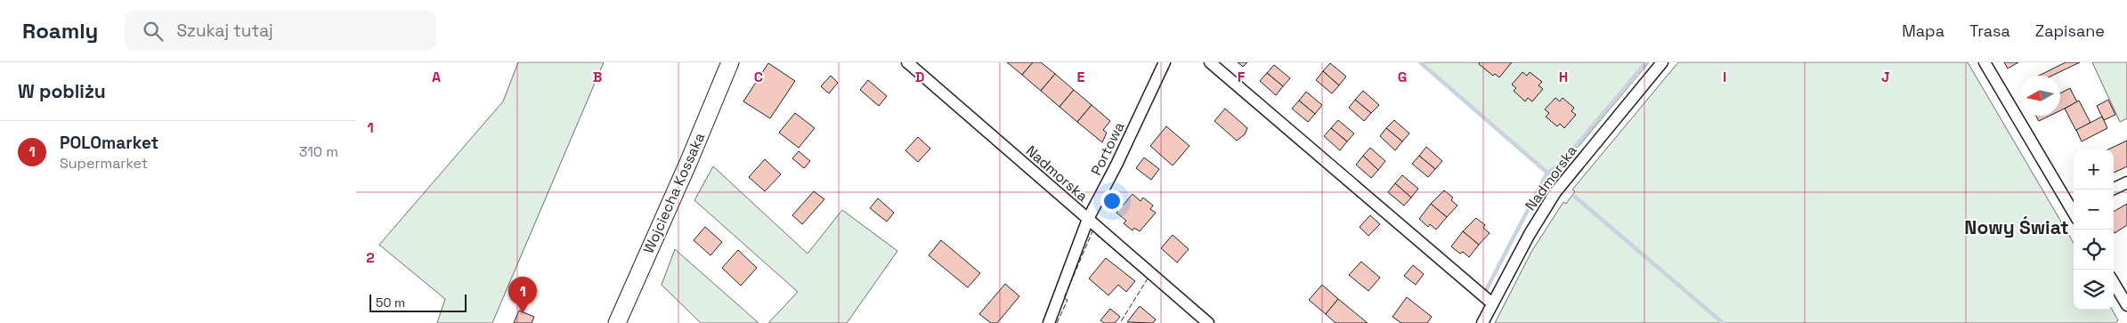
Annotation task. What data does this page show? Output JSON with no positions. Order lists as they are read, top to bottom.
{
  "streets": {
    "main road": ["Wojciecha Kossaka"],
    "street": ["Portowa", "Nadmorska"]
  },
  "crossings": [
    ["Portowa", "Nadmorska"]
  ],
  "districts": ["Nowy Świat"],
  "scale_bar": "50 m",
  "north": "left",
  "page": {
    "header": "Roamly",
    "search": "Szukaj tutaj",
    "nav": ["Mapa", "Trasa", "Zapisane"],
    "heading": "W pobliżu",
    "list": [
      {
        "mark": "1",
        "name": "POLOmarket",
        "note": "Supermarket",
        "value": "310 m"
      }
    ],
    "map_buttons": ["+", "−"],
    "pins": "1",
    "scale": "50 m"
  },
  "grid": {
    "columns": [
      "A",
      "B",
      "C",
      "D",
      "E",
      "F",
      "G",
      "H",
      "I",
      "J"
    ],
    "rows": ["1", "2"]
  }
}
